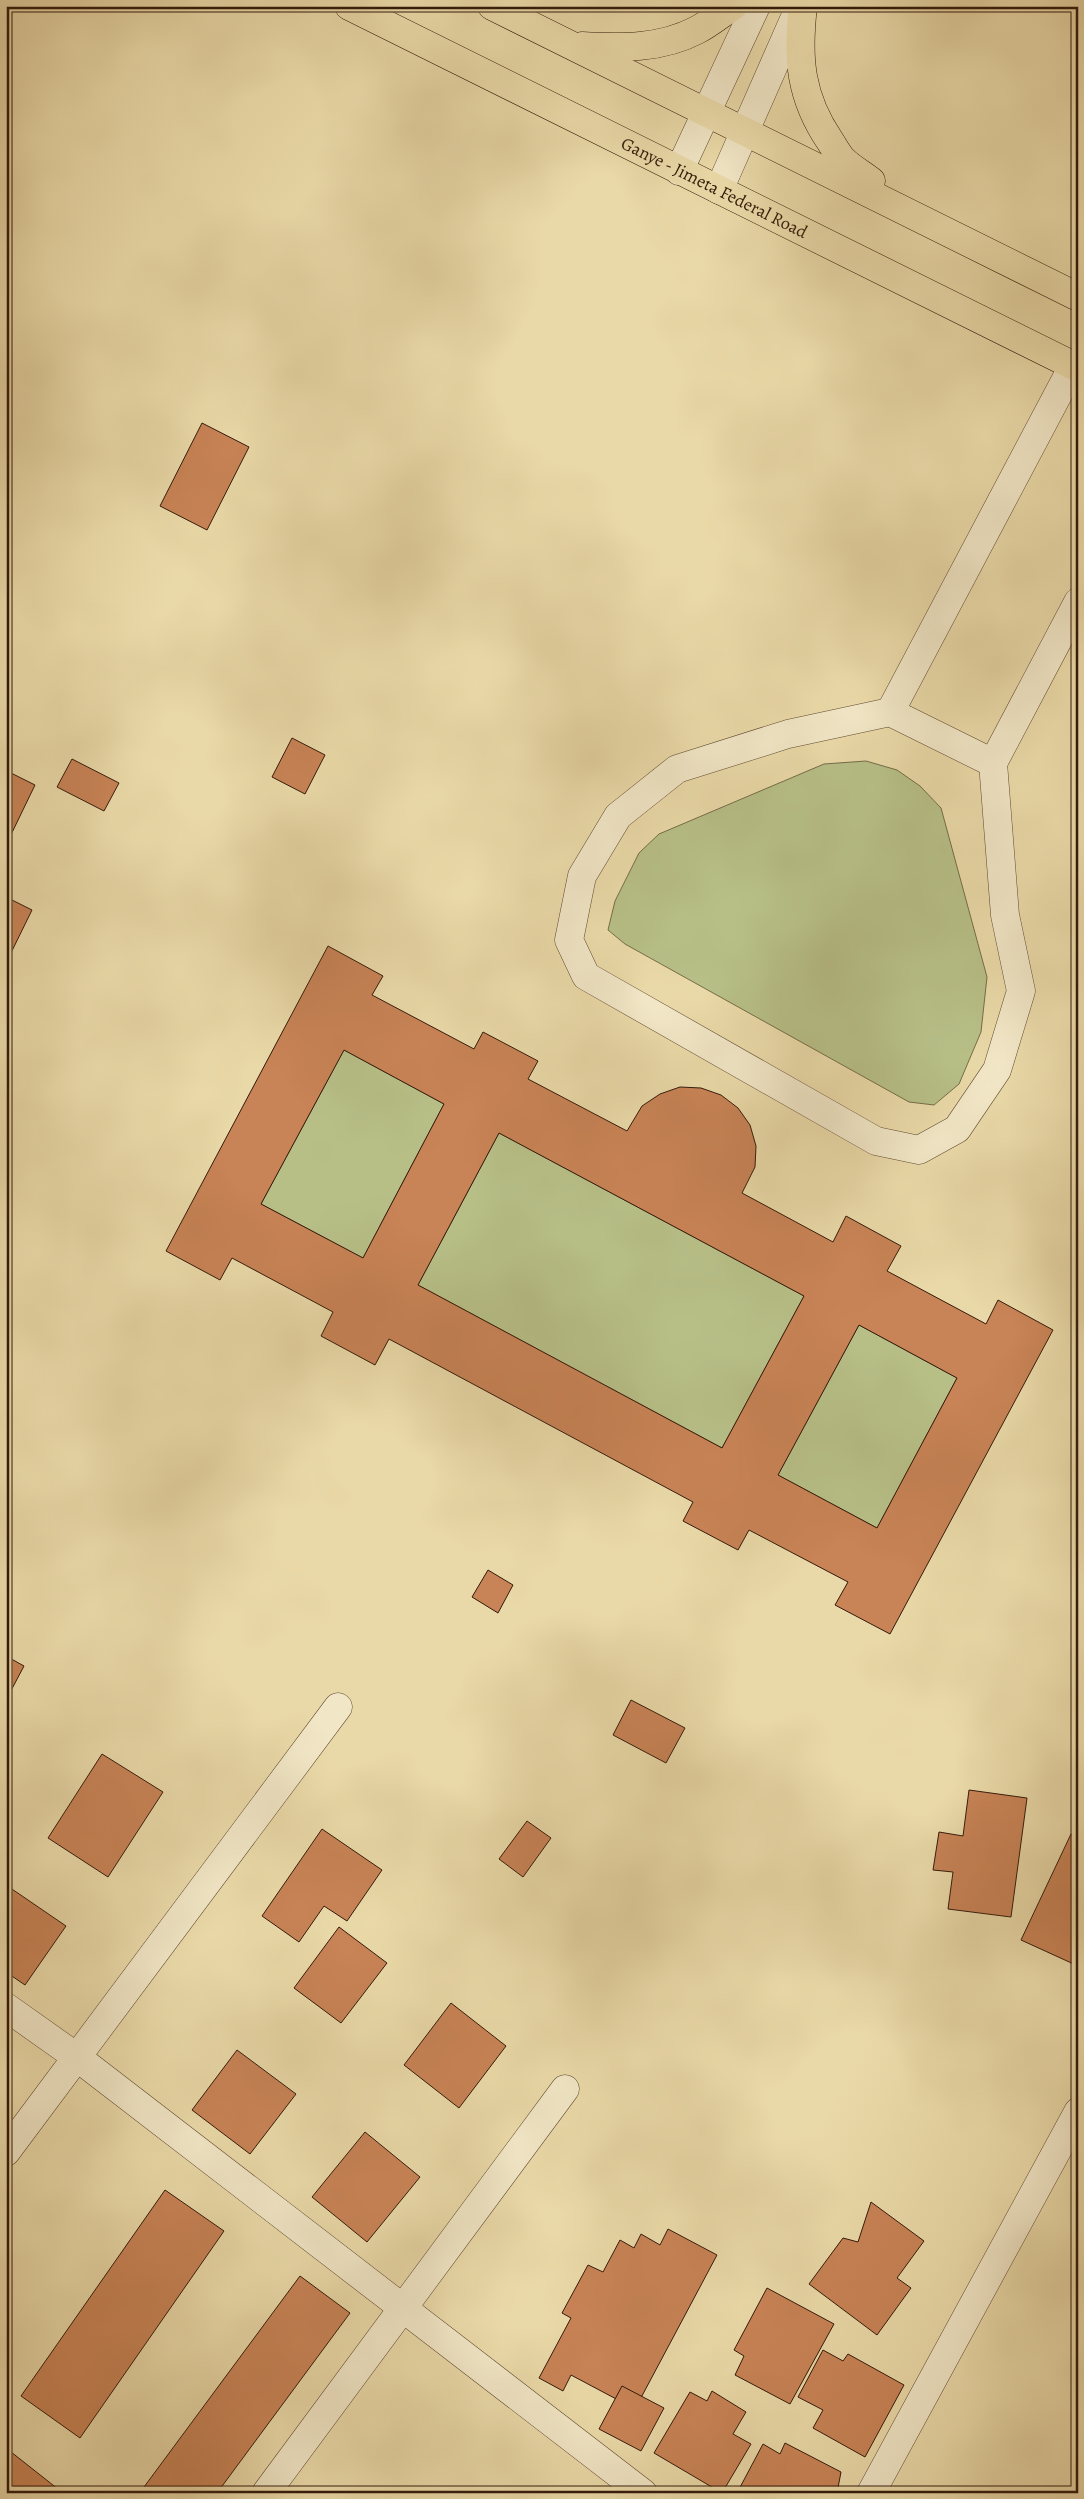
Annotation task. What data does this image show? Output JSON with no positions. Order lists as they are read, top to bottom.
{
  "streets": {
    "main road": ["Ganye - Jimeta Federal Road"]
  }
}
